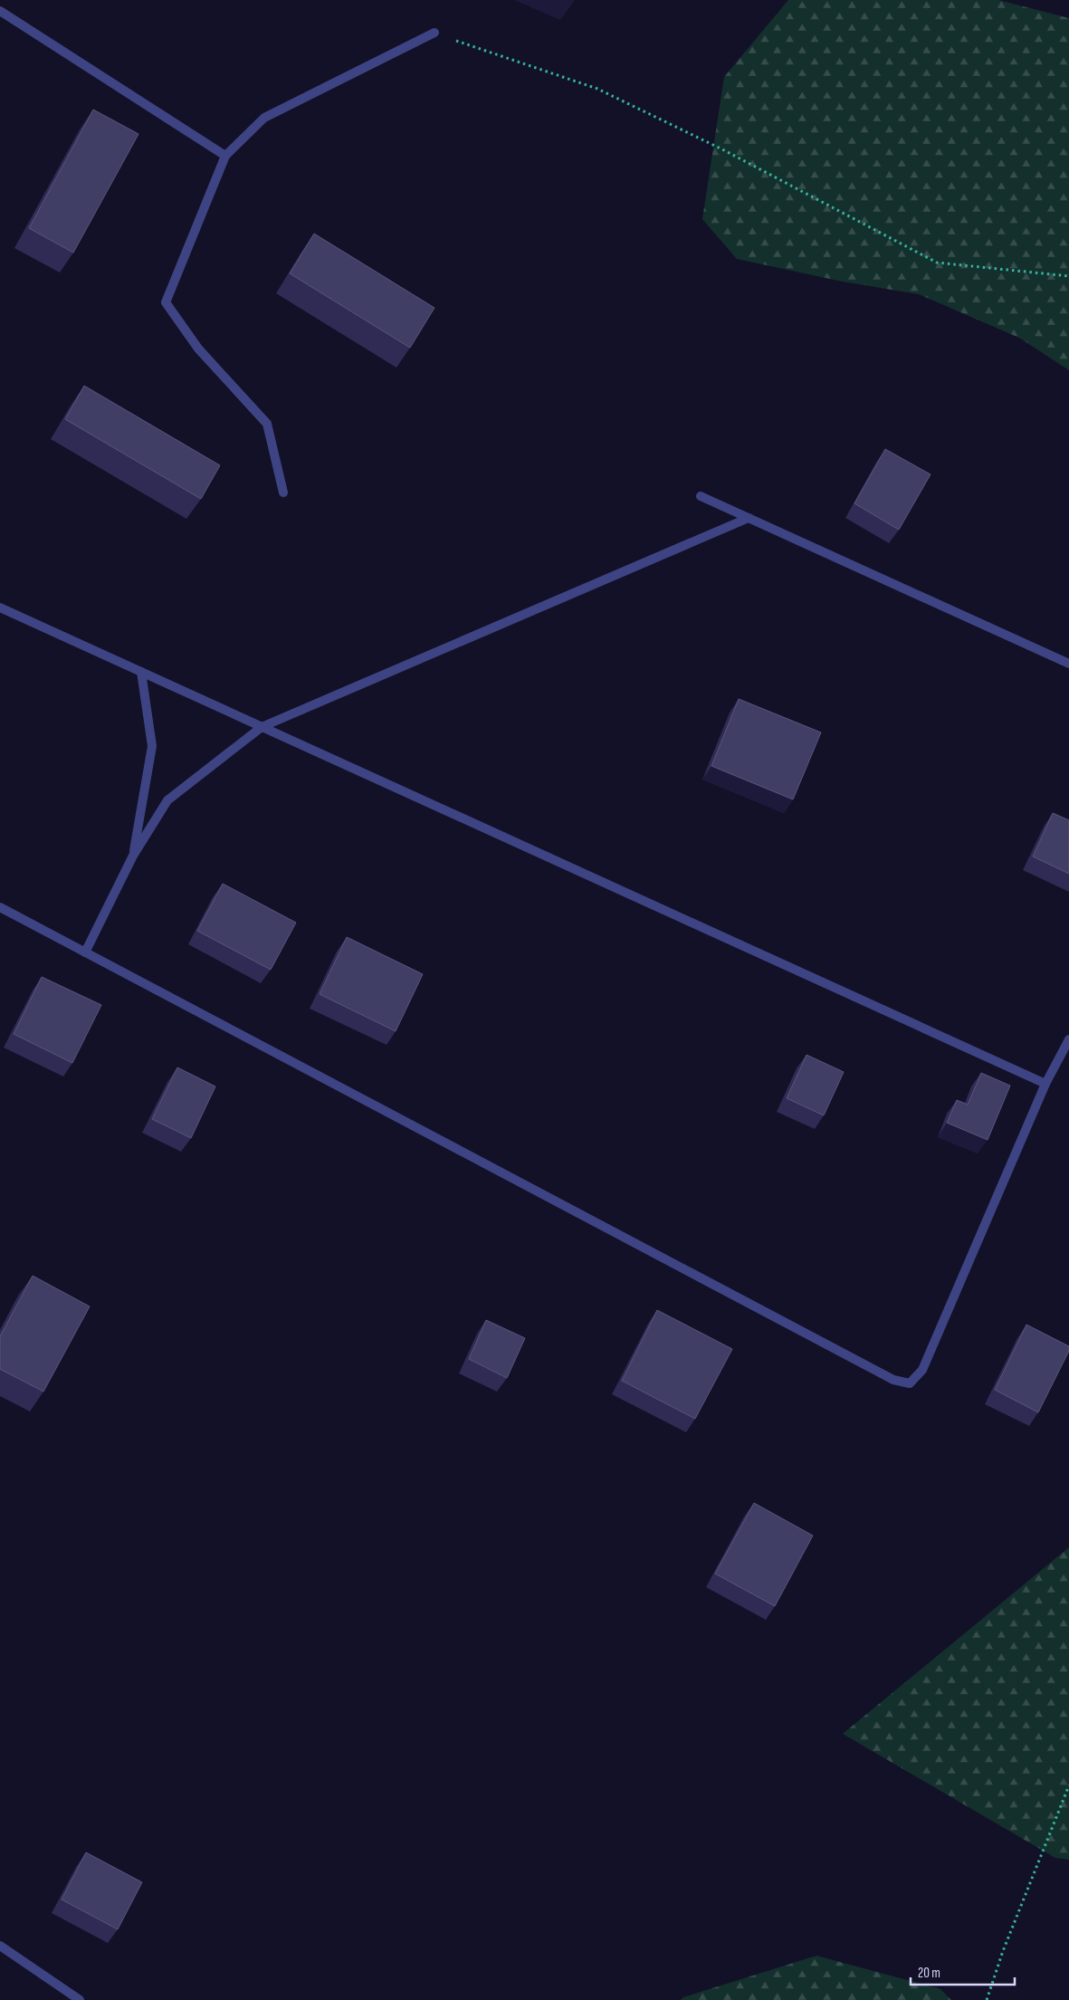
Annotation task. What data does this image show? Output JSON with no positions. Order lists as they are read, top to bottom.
{
  "scale_bar": "20 m"
}
